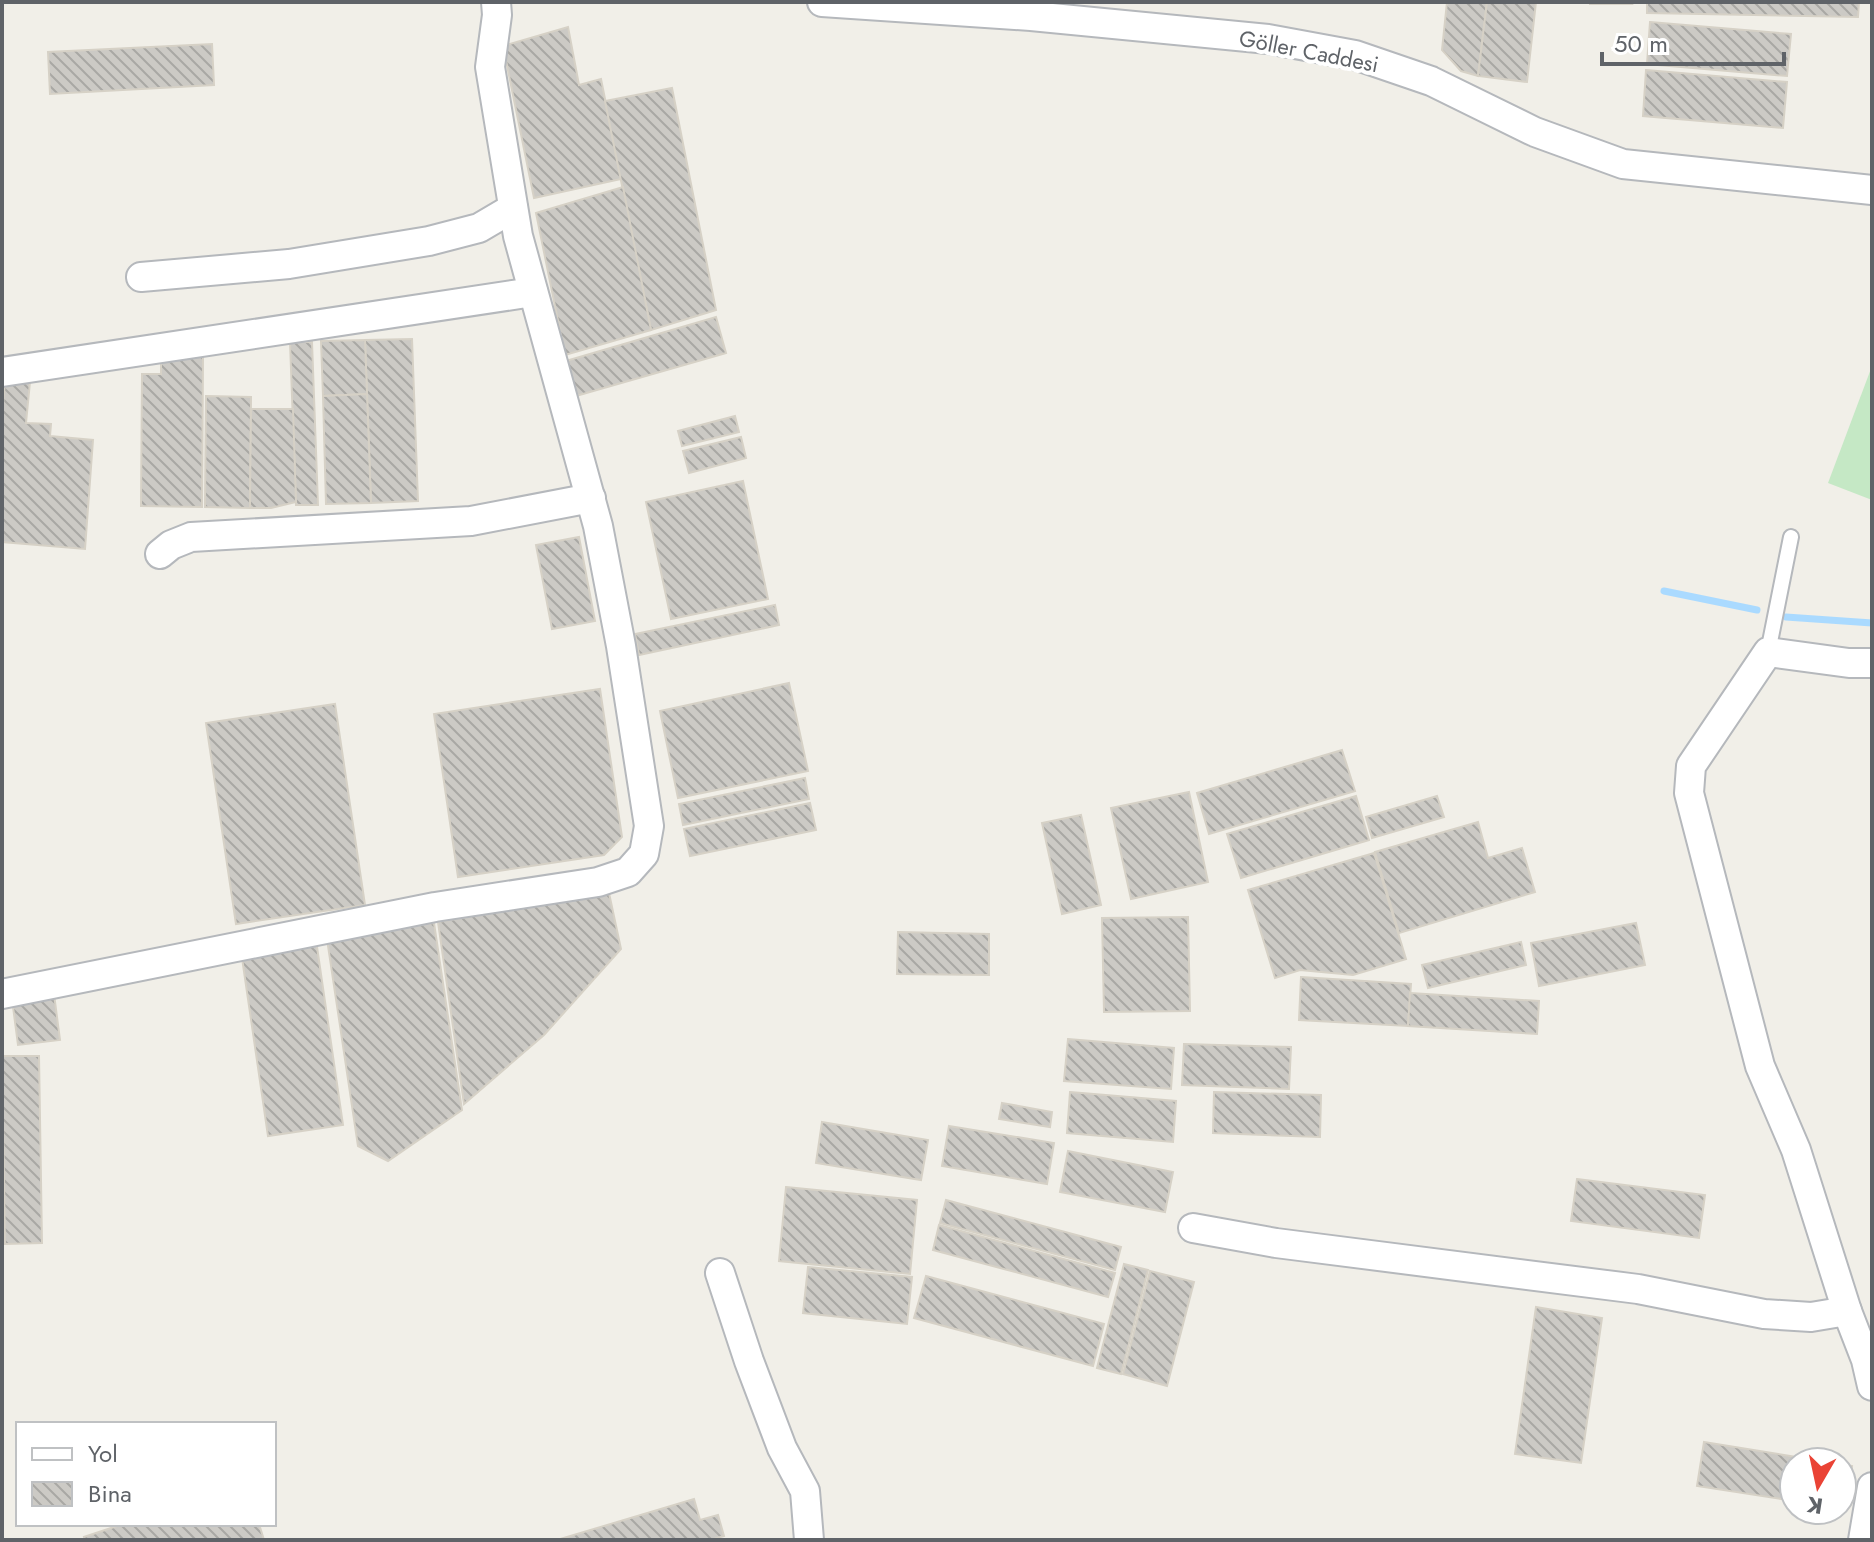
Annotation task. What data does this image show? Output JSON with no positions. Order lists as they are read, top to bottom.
{
  "streets": {
    "street": ["Göller Caddesi"]
  },
  "legend": ["Yol", "Bina"],
  "scale_bar": "50 m",
  "north": "bottom"
}
